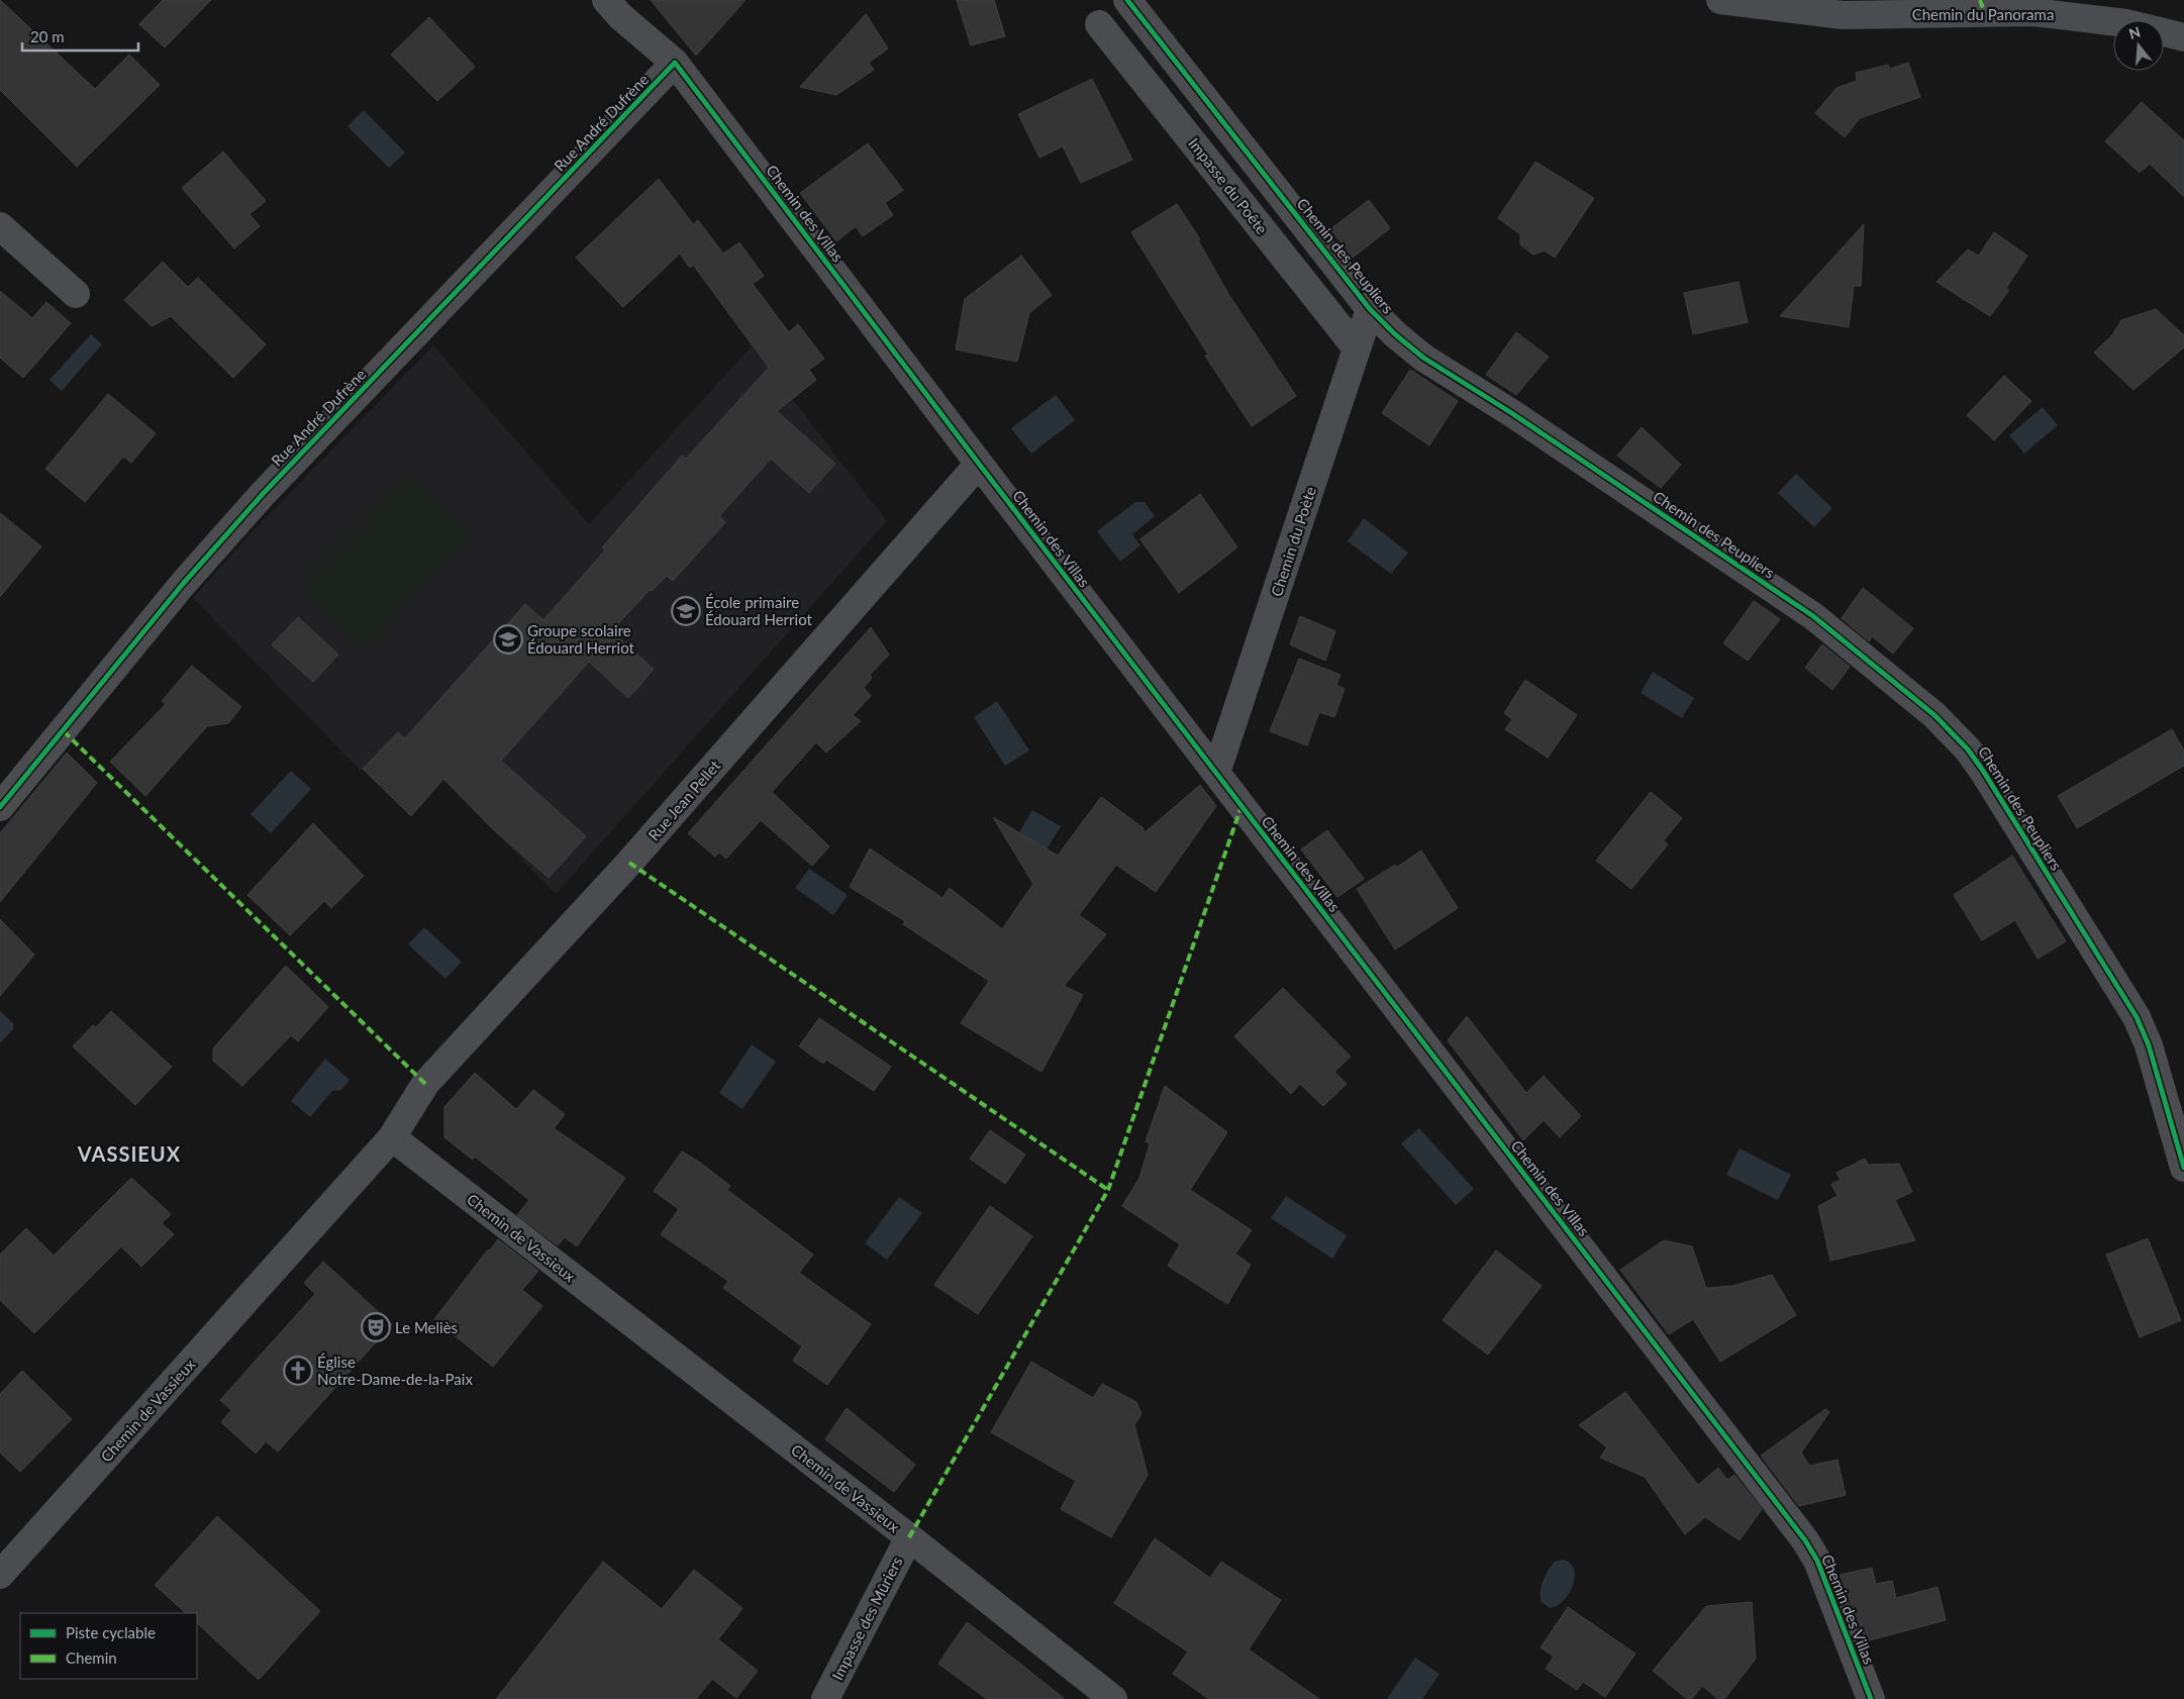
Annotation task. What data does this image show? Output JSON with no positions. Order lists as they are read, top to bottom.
{
  "streets": {
    "street": [
      "Chemin du Panorama",
      "Rue André Dufrène",
      "Impasse du Poête",
      "Chemin des Villas",
      "Chemin des Peupliers",
      "Chemin du Poète",
      "Rue Jean Pellet",
      "Chemin de Vassieux",
      "Impasse des Mûriers"
    ]
  },
  "crossings": [
    ["Rue André Dufrène", "Chemin des Villas"],
    ["Impasse du Poête", "Chemin du Poète"],
    ["Chemin des Villas", "Chemin du Poète"],
    ["Chemin des Villas", "Rue Jean Pellet"],
    ["Chemin des Peupliers", "Chemin du Poète"],
    ["Rue Jean Pellet", "Chemin de Vassieux"],
    ["Chemin de Vassieux", "Impasse des Mûriers"]
  ],
  "districts": ["VASSIEUX"],
  "places": {
    "school or university": ["École primaire Édouard Herriot", "Groupe scolaire Édouard Herriot"],
    "theatre": ["Le Meliès"],
    "church": ["Église Notre-Dame-de-la-Paix"]
  },
  "legend": ["Piste cyclable", "Chemin"],
  "scale_bar": "20 m",
  "north": "top"
}
